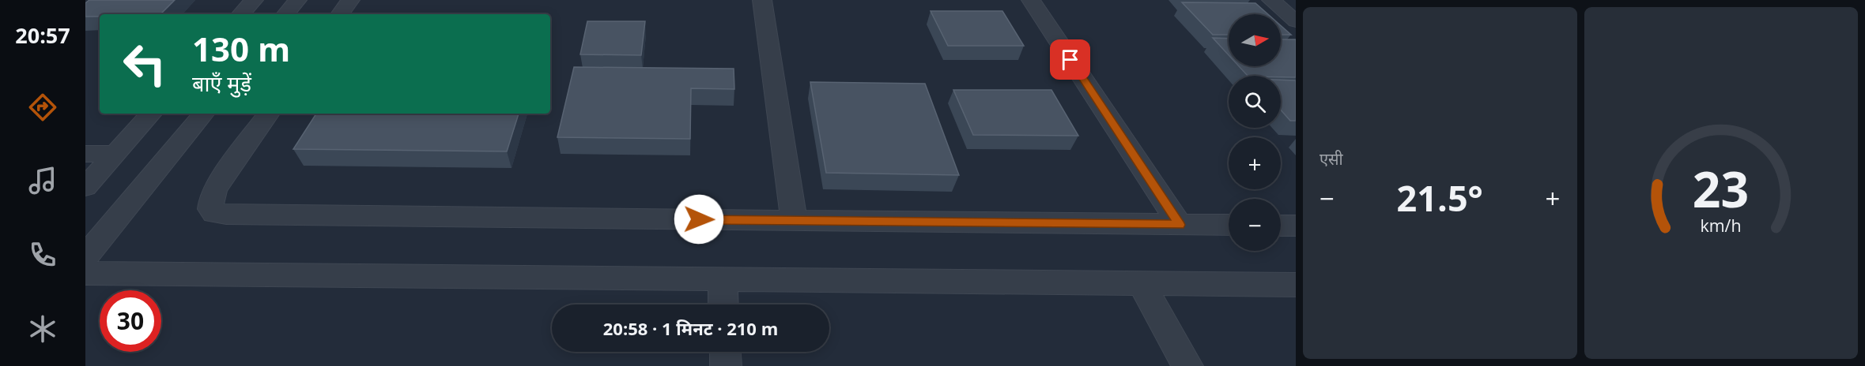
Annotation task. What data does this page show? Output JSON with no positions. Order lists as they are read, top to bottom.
{
  "north": "right",
  "page": {
    "tabs": "20:57",
    "tile": "एसी",
    "map_buttons": ["+", "−"],
    "turn": ["130 m", "बाएँ मुड़ें"],
    "heat": ["−", "21.5°", "+"],
    "limit": "30",
    "trip": "20:58 · 1 मिनट · 210 m",
    "gauge": ["23", "km/h"]
  }
}
